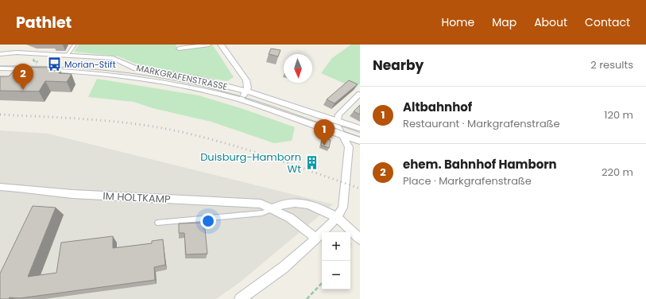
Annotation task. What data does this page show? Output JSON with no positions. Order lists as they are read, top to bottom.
{
  "streets": {
    "street": ["MARKGRAFENSTRASSE", "IM HOLTKAMP"]
  },
  "places": {
    "bus stop": ["Morian-Stift"],
    "building": ["Duisburg-Hamborn Wt"]
  },
  "north": "bottom",
  "page": {
    "header": "Pathlet",
    "nav": [
      "Home",
      "Map",
      "About",
      "Contact"
    ],
    "heading": ["Nearby", "2 results"],
    "pins": ["2", "1"],
    "list": [
      {
        "mark": "1",
        "name": "Altbahnhof",
        "note": "Restaurant · Markgrafenstraße",
        "value": "120 m"
      },
      {
        "mark": "2",
        "name": "ehem. Bahnhof Hamborn",
        "note": "Place · Markgrafenstraße",
        "value": "220 m"
      }
    ],
    "map_buttons": ["+", "−"]
  }
}
